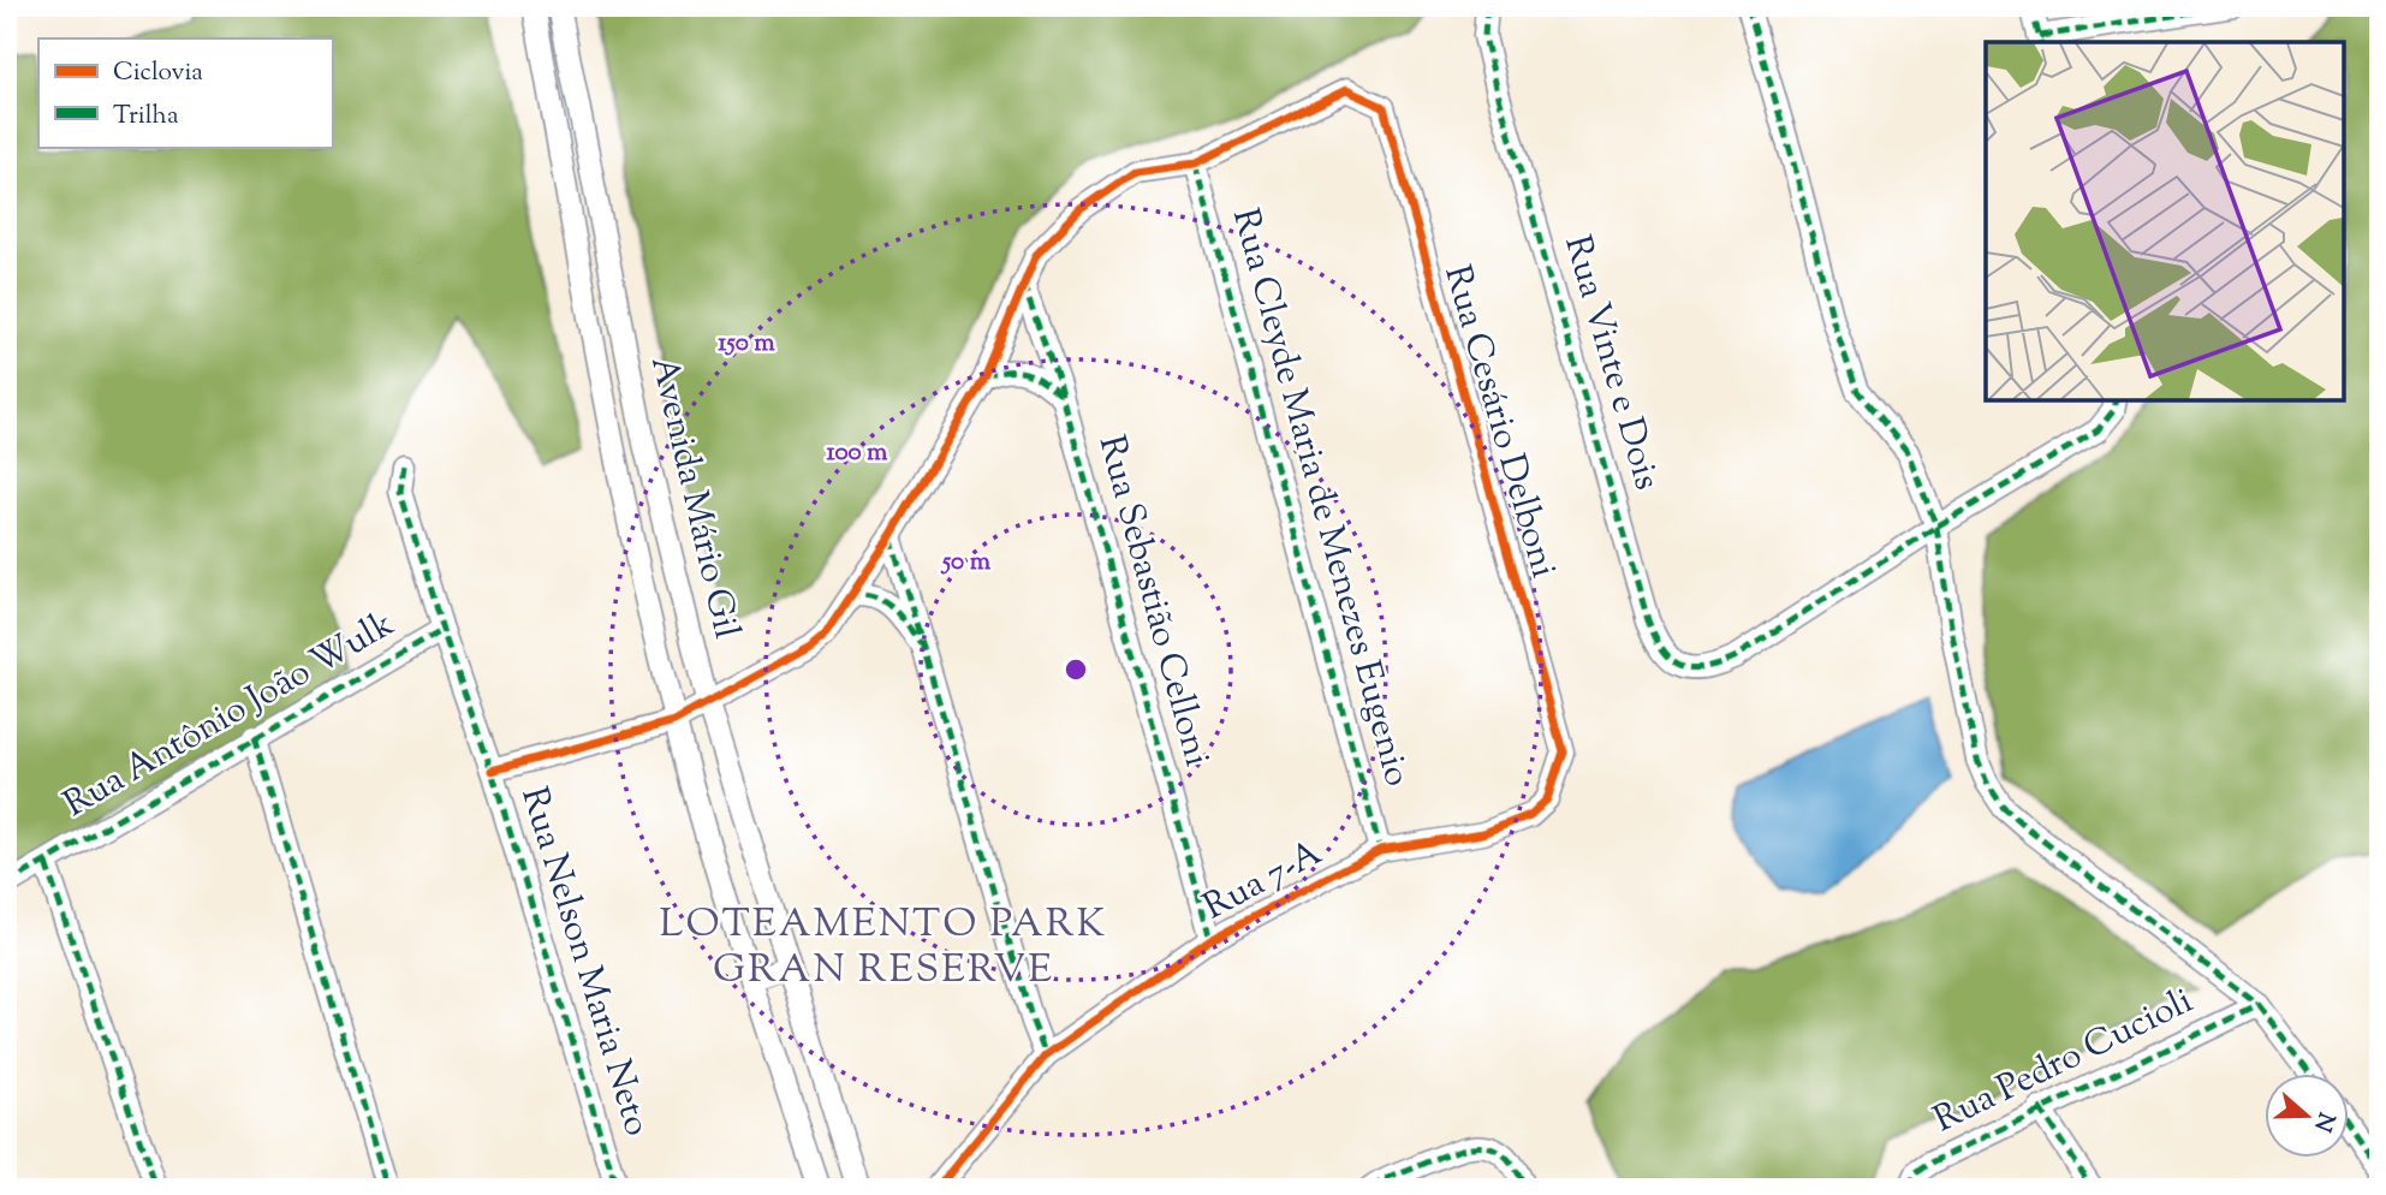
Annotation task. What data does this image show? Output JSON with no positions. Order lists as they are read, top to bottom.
{
  "streets": {
    "street": [
      "Rua Vinte e Dois",
      "Rua Cesário Delboni",
      "Avenida Mário Gil",
      "Rua Cleyde Maria de Menezes Eugenio",
      "Rua Sebastião Celloni",
      "Rua Antônio João Wulk",
      "Rua 7-A",
      "Rua Nelson Maria Neto",
      "Rua Pedro Cucioli"
    ]
  },
  "crossings": [
    ["Rua Cesário Delboni", "Rua Cleyde Maria de Menezes Eugenio"],
    ["Rua Cesário Delboni", "Rua 7-A"],
    ["Rua Cleyde Maria de Menezes Eugenio", "Rua 7-A"],
    ["Rua Sebastião Celloni", "Rua 7-A"],
    ["Rua Antônio João Wulk", "Rua Nelson Maria Neto"]
  ],
  "districts": ["LOTEAMENTO PARK GRAN RESERVE"],
  "legend": ["Ciclovia", "Trilha"],
  "north": "right",
  "rings": ["150 m", "100 m", "50 m"]
}
